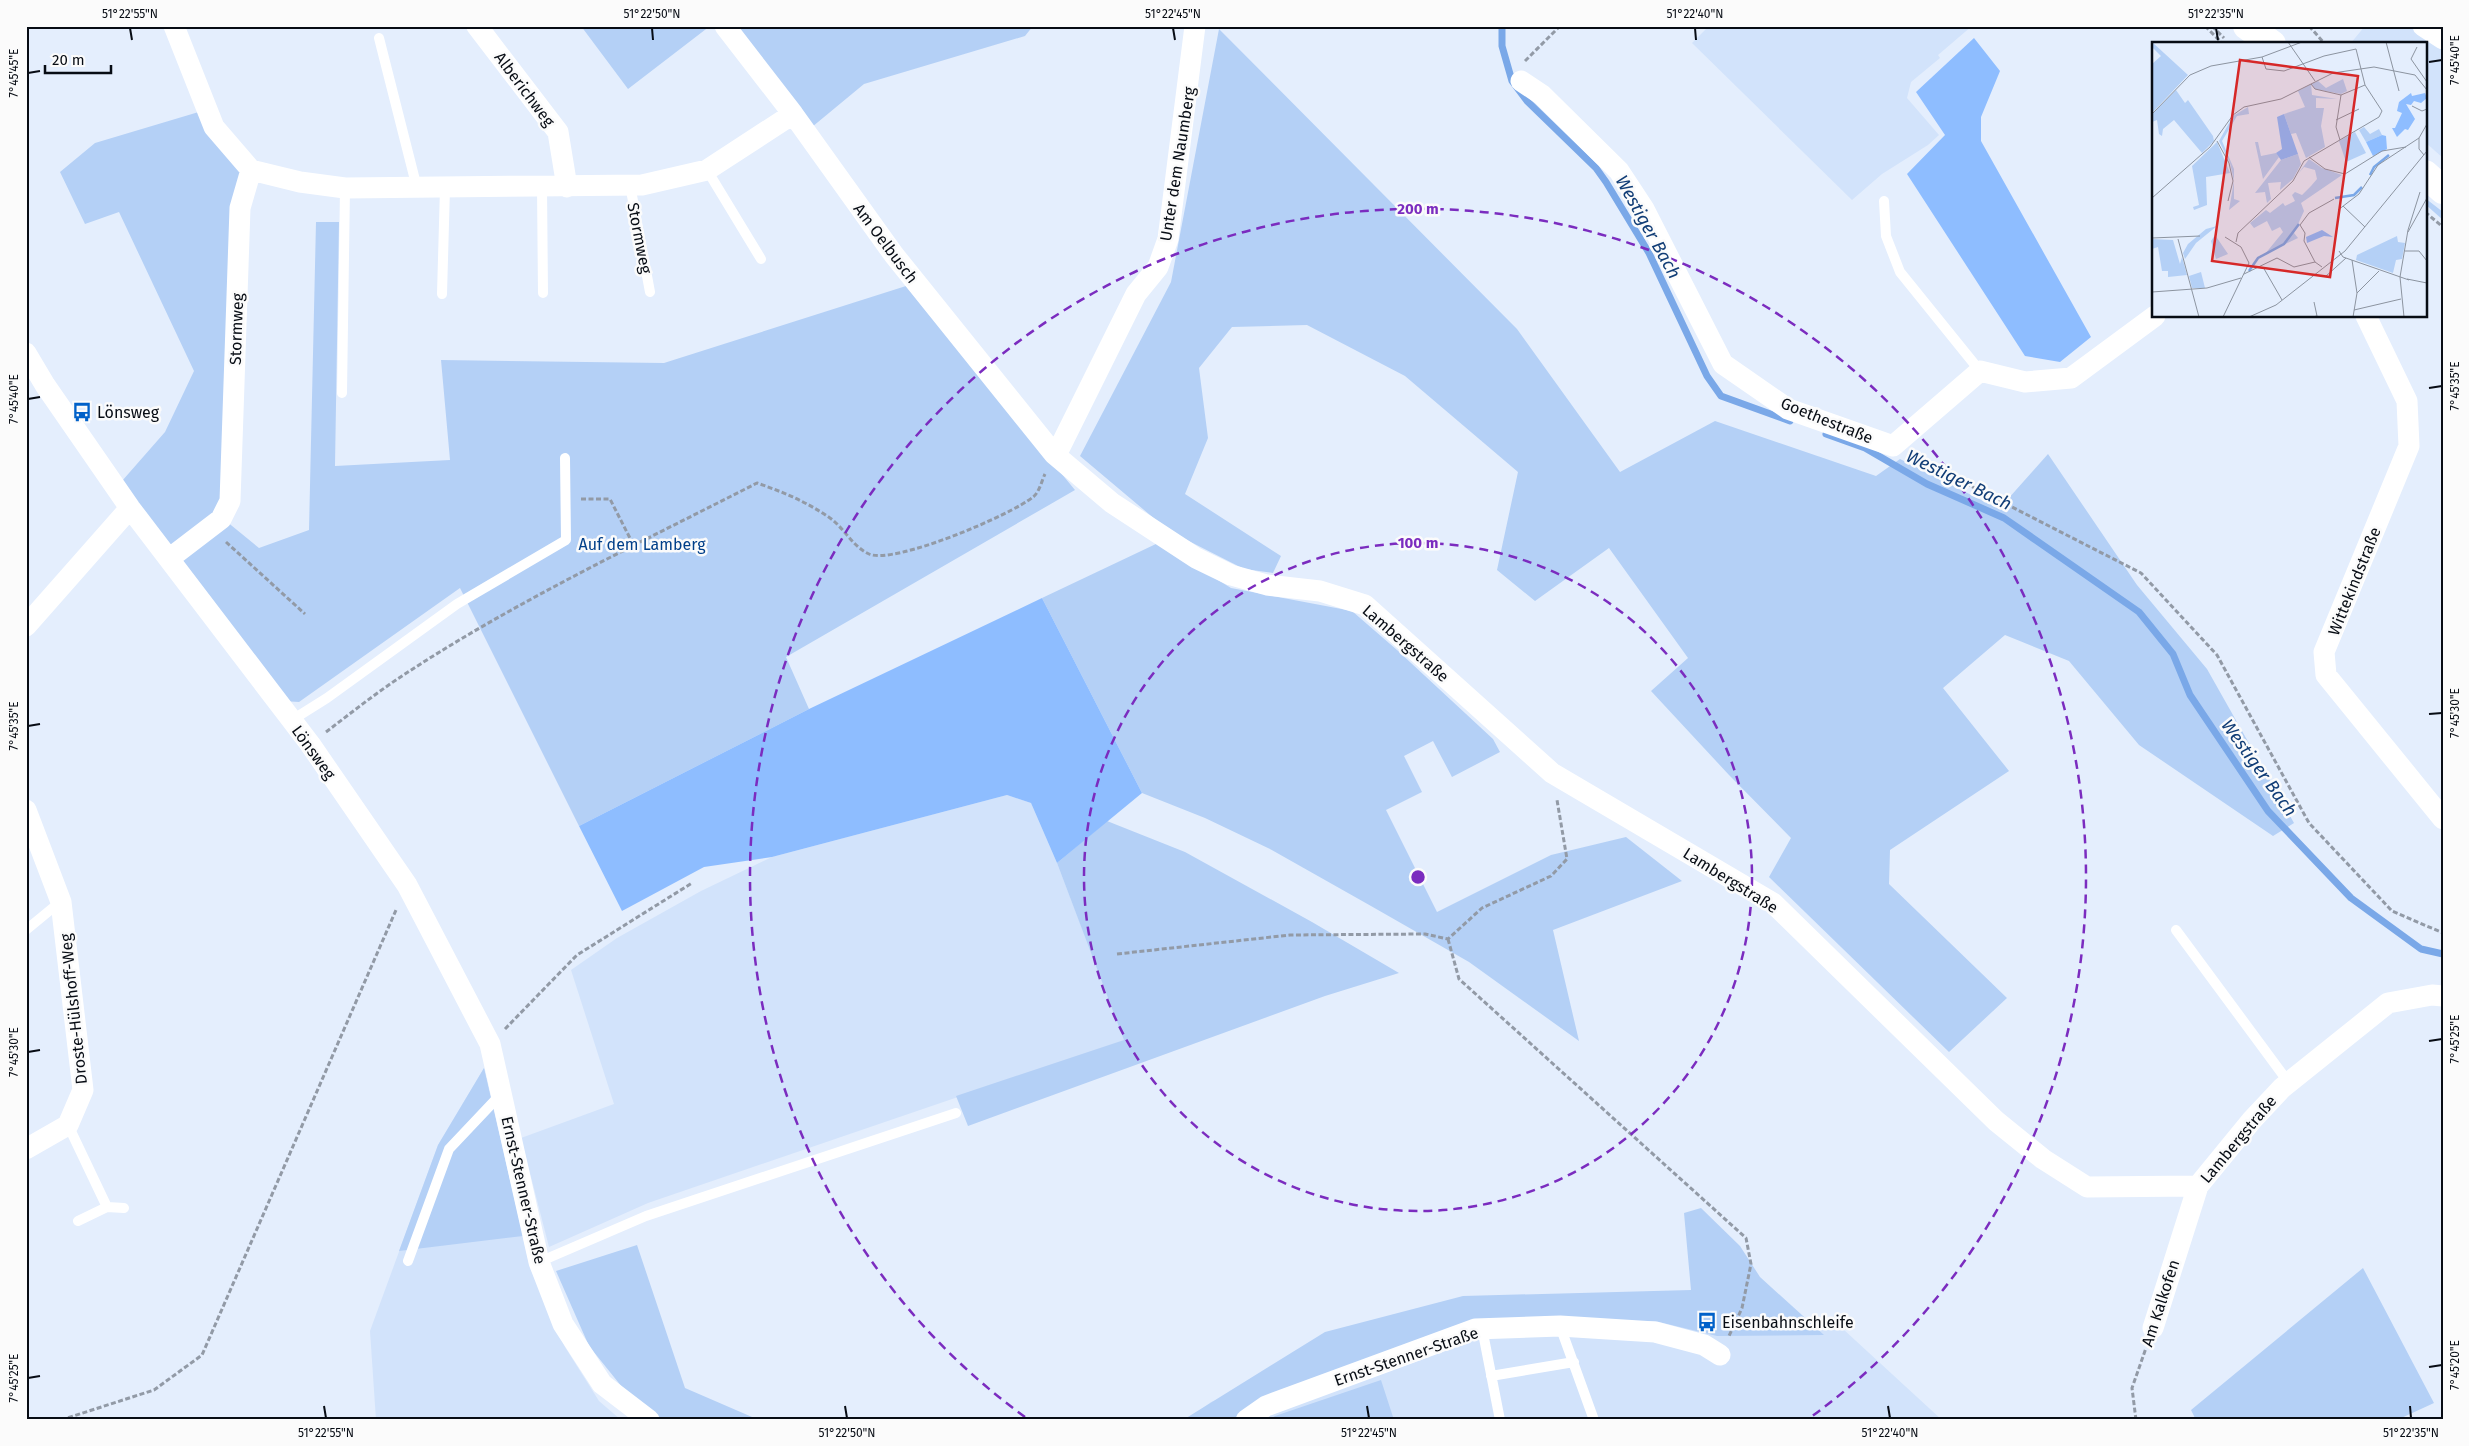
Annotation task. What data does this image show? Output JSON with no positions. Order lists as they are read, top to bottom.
{
  "streets": {
    "street": [
      "Alberichweg",
      "Unter dem Naumberg",
      "Stormweg",
      "Am Oelbusch",
      "Goethestraße",
      "Wittekindstraße",
      "Lambergstraße",
      "Lönsweg",
      "Droste-Hülshoff-Weg",
      "Ernst-Stenner-Straße",
      "Am Kalkofen"
    ]
  },
  "crossings": [
    ["Alberichweg", "Stormweg"],
    ["Unter dem Naumberg", "Am Oelbusch"],
    ["Unter dem Naumberg", "Lambergstraße"],
    ["Stormweg", "Am Oelbusch"],
    ["Stormweg", "Lönsweg"],
    ["Am Oelbusch", "Lambergstraße"],
    ["Lambergstraße", "Am Kalkofen"],
    ["Lönsweg", "Ernst-Stenner-Straße"]
  ],
  "water": ["Westiger Bach"],
  "parks": ["Auf dem Lamberg"],
  "places": {
    "bus stop": ["Lönsweg", "Eisenbahnschleife"]
  },
  "scale_bar": "20 m",
  "coordinates": [
    "51°22'55\"N",
    "51°22'50\"N",
    "51°22'45\"N",
    "51°22'40\"N",
    "51°22'35\"N",
    "7°45'40\"E",
    "7°45'45\"E",
    "7°45'35\"E",
    "7°45'30\"E",
    "7°45'25\"E",
    "7°45'20\"E"
  ],
  "rings": ["200 m", "100 m"]
}
